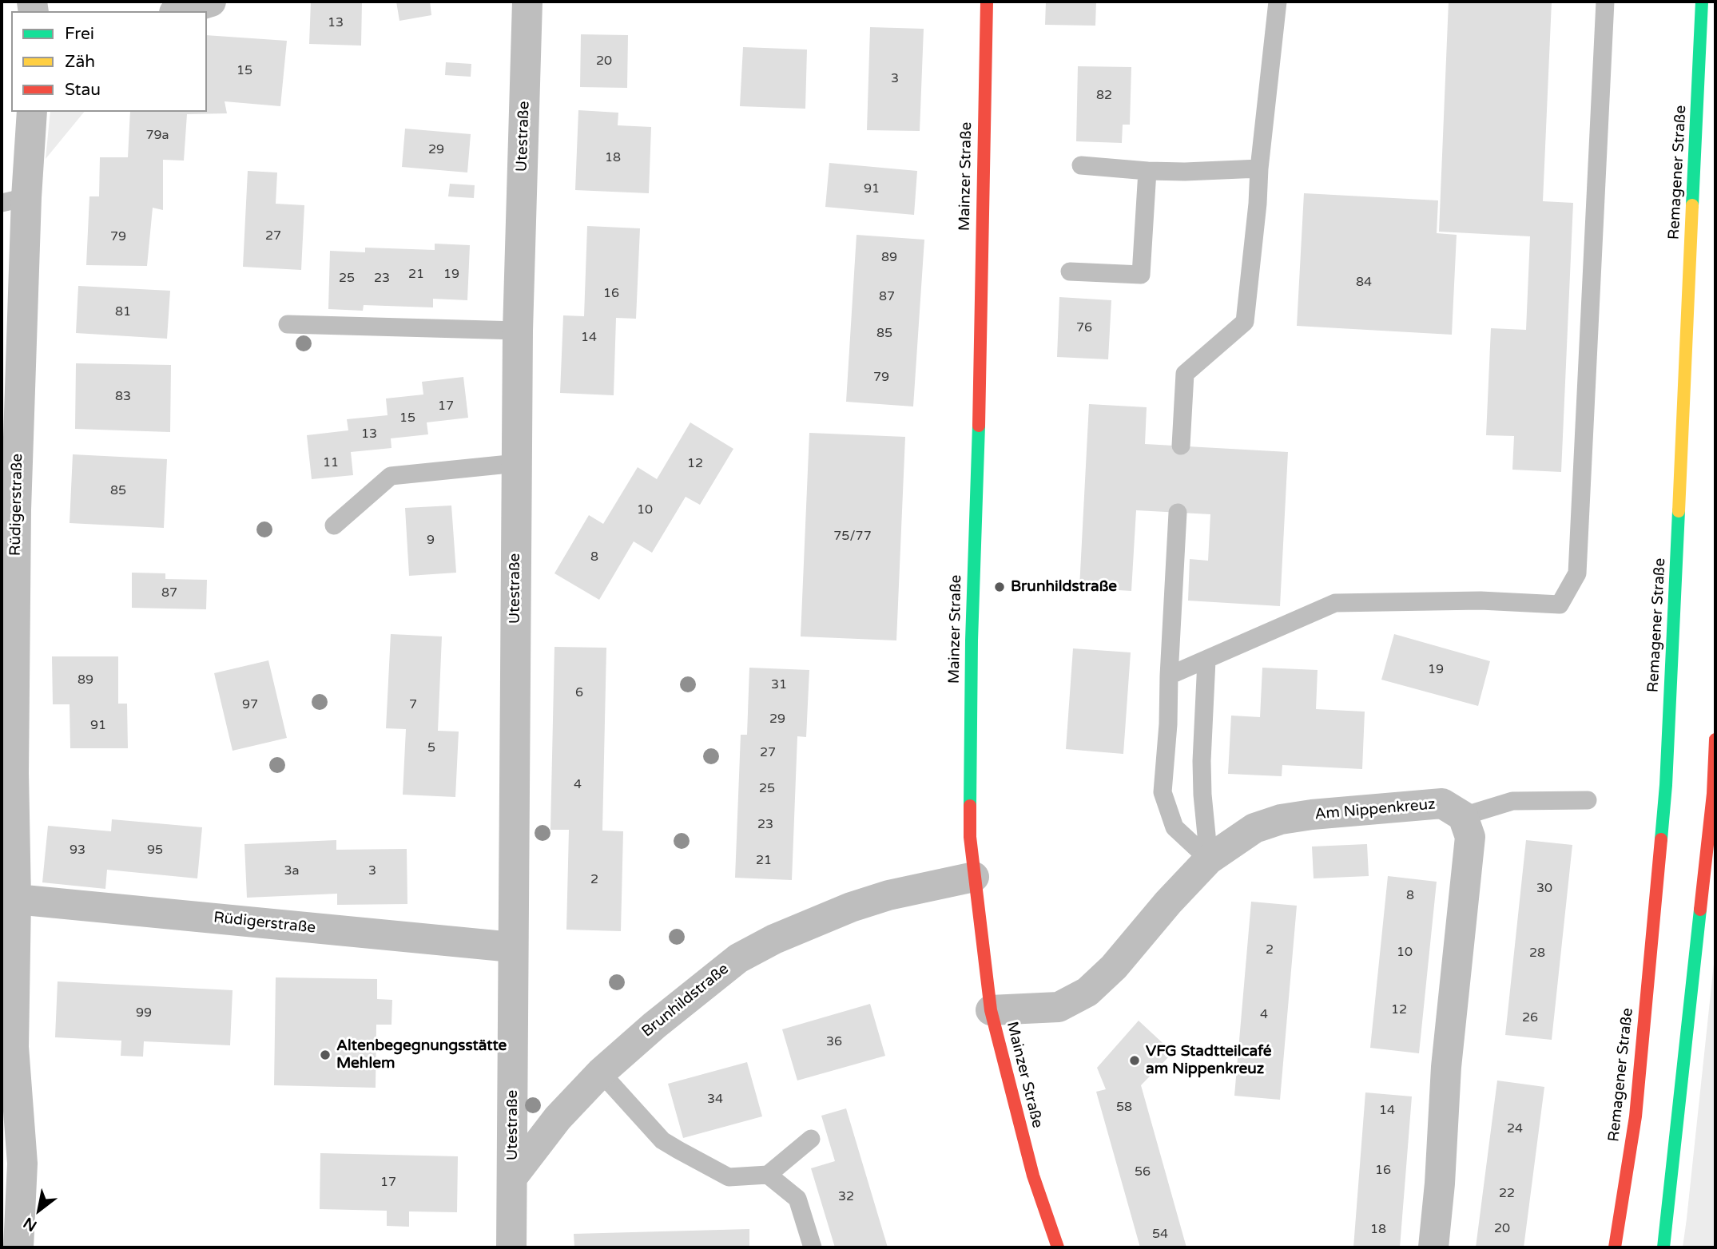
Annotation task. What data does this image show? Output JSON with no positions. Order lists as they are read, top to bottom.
{
  "streets": {
    "main road": ["Remagener Straße", "Mainzer Straße"],
    "street": [
      "Utestraße",
      "Rüdigerstraße",
      "Am Nippenkreuz",
      "Brunhildstraße"
    ]
  },
  "crossings": [
    ["Utestraße", "Rüdigerstraße"],
    ["Utestraße", "Brunhildstraße"],
    ["Mainzer Straße", "Am Nippenkreuz"],
    ["Mainzer Straße", "Brunhildstraße"]
  ],
  "places": ["Brunhildstraße", "Altenbegegnungsstätte Mehlem", "VFG Stadtteilcafé am Nippenkreuz"],
  "house_numbers": [
    "13",
    "20",
    "15",
    "3",
    "82",
    "79a",
    "29",
    "18",
    "91",
    "27",
    "79",
    "89",
    "21",
    "19",
    "25",
    "23",
    "84",
    "16",
    "87",
    "81",
    "76",
    "85",
    "14",
    "79",
    "83",
    "17",
    "15",
    "13",
    "11",
    "12",
    "85",
    "10",
    "75/77",
    "9",
    "8",
    "87",
    "19",
    "89",
    "31",
    "6",
    "97",
    "7",
    "29",
    "91",
    "5",
    "27",
    "4",
    "25",
    "23",
    "93",
    "95",
    "21",
    "3a",
    "3",
    "2",
    "30",
    "8",
    "2",
    "10",
    "28",
    "12",
    "99",
    "4",
    "26",
    "36",
    "34",
    "58",
    "14",
    "24",
    "16",
    "56",
    "17",
    "22",
    "32",
    "20",
    "18",
    "54"
  ],
  "legend": ["Frei", "Zäh", "Stau"],
  "north": "bottom left"
}
